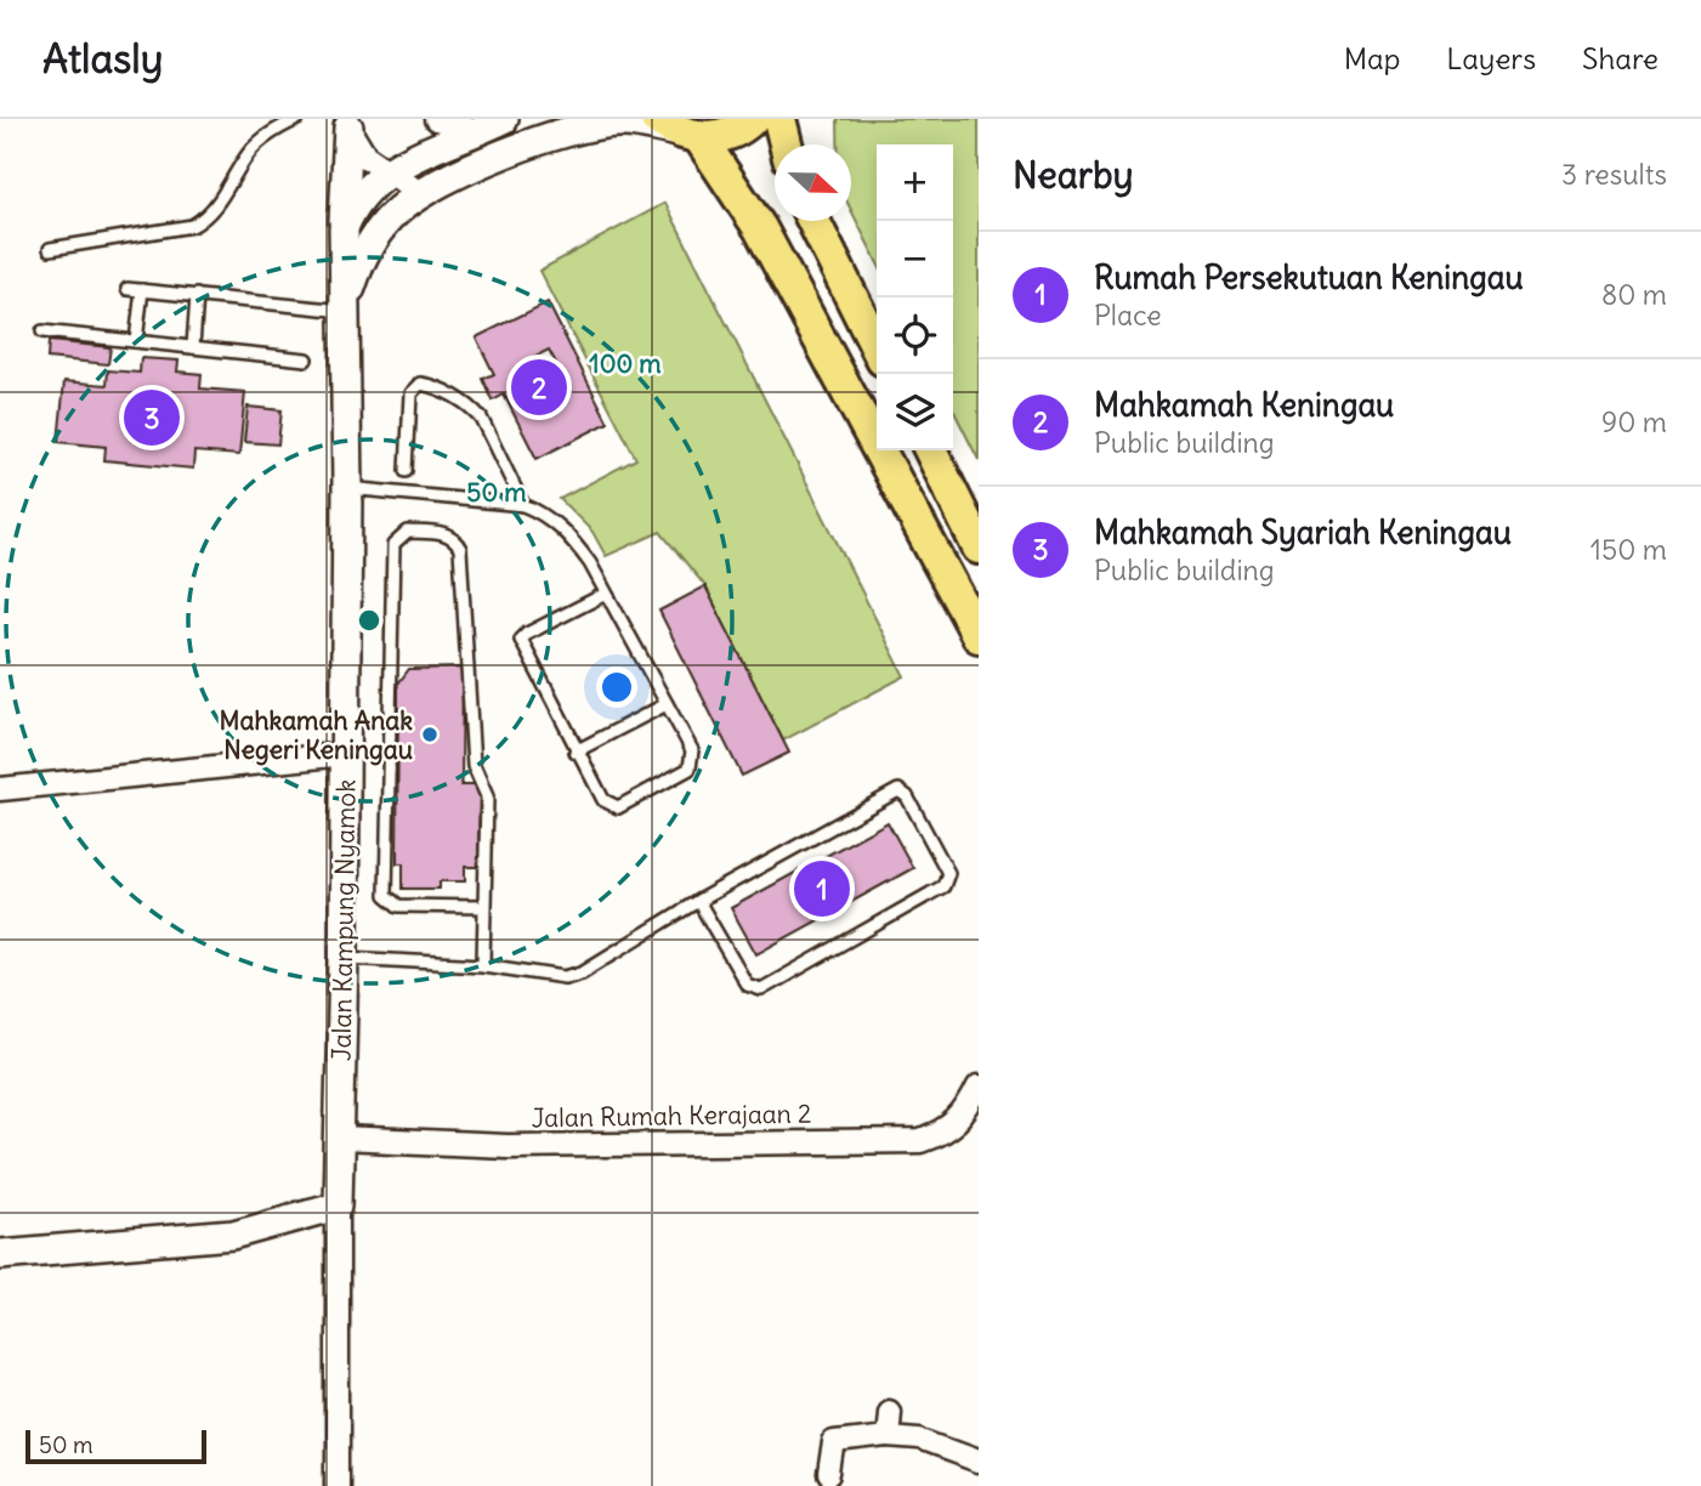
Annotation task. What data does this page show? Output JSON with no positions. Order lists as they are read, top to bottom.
{
  "streets": {
    "street": ["Jalan Kampung Nyamok", "Jalan Rumah Kerajaan 2"]
  },
  "crossings": [
    ["Jalan Kampung Nyamok", "Jalan Rumah Kerajaan 2"]
  ],
  "places": ["Mahkamah Anak Negeri Keningau"],
  "scale_bar": "50 m",
  "north": "right",
  "page": {
    "header": "Atlasly",
    "nav": ["Map", "Layers", "Share"],
    "heading": ["Nearby", "3 results"],
    "map_buttons": ["+", "−"],
    "list": [
      {
        "mark": "1",
        "name": "Rumah Persekutuan Keningau",
        "note": "Place",
        "value": "80 m"
      },
      {
        "mark": "2",
        "name": "Mahkamah Keningau",
        "note": "Public building",
        "value": "90 m"
      },
      {
        "mark": "3",
        "name": "Mahkamah Syariah Keningau",
        "note": "Public building",
        "value": "150 m"
      }
    ],
    "pins": ["2", "3", "1"],
    "scale": "50 m"
  },
  "rings": ["100 m", "50 m"]
}
